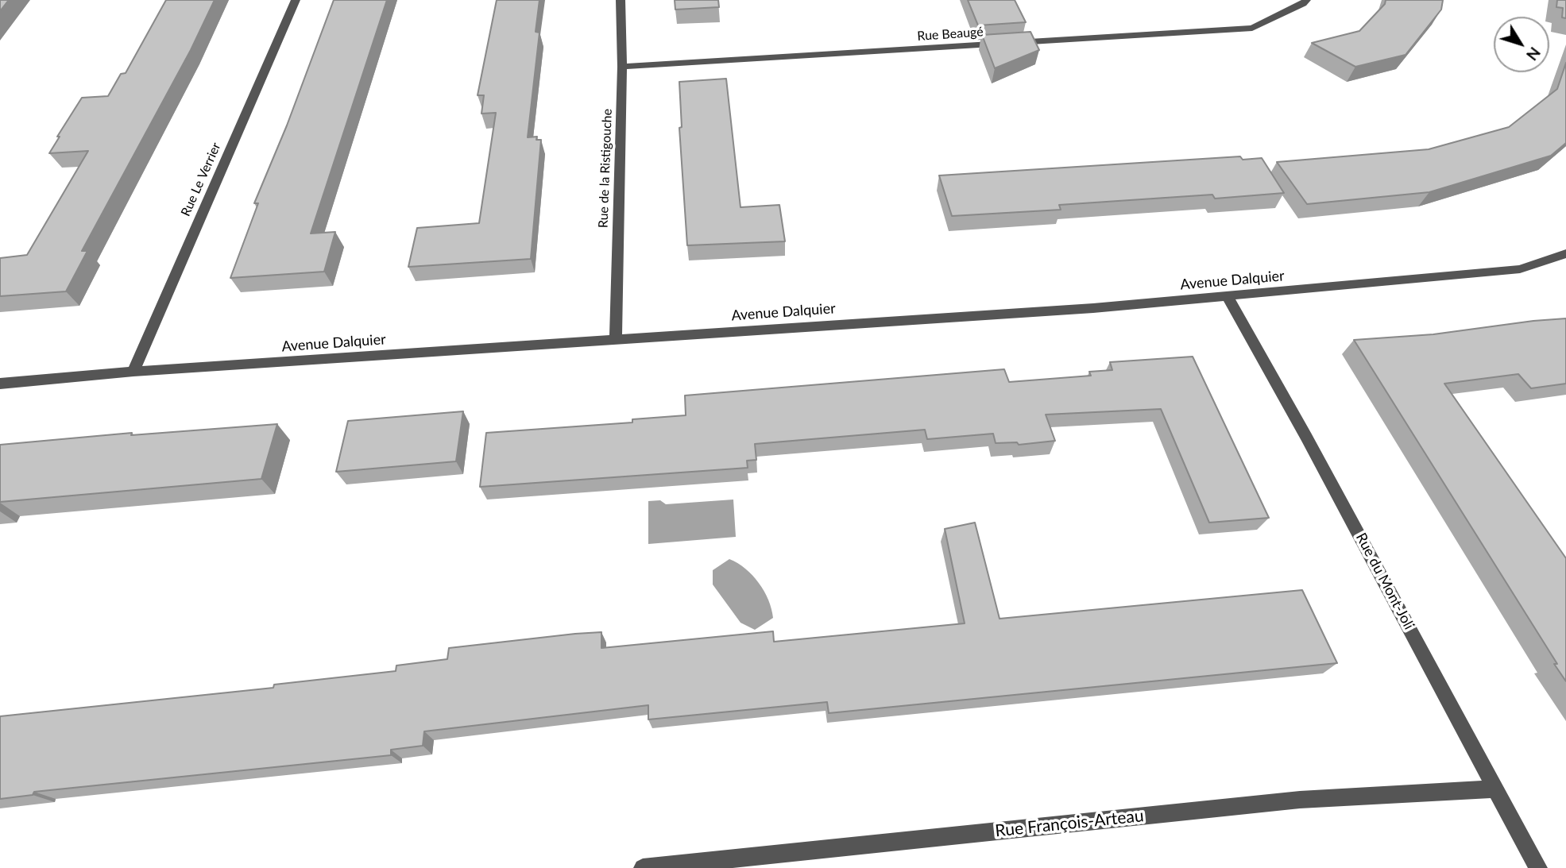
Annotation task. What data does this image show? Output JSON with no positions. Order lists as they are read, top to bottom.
{
  "streets": {
    "street": [
      "Rue Beaugé",
      "Rue de la Ristigouche",
      "Rue Le Verrier",
      "Avenue Dalquier",
      "Rue du Mont-Joli",
      "Rue François-Arteau"
    ]
  },
  "crossings": [
    ["Rue Beaugé", "Rue de la Ristigouche"],
    ["Rue de la Ristigouche", "Avenue Dalquier"],
    ["Rue Le Verrier", "Avenue Dalquier"],
    ["Avenue Dalquier", "Rue du Mont-Joli"],
    ["Rue du Mont-Joli", "Rue François-Arteau"]
  ],
  "north": "bottom right"
}
